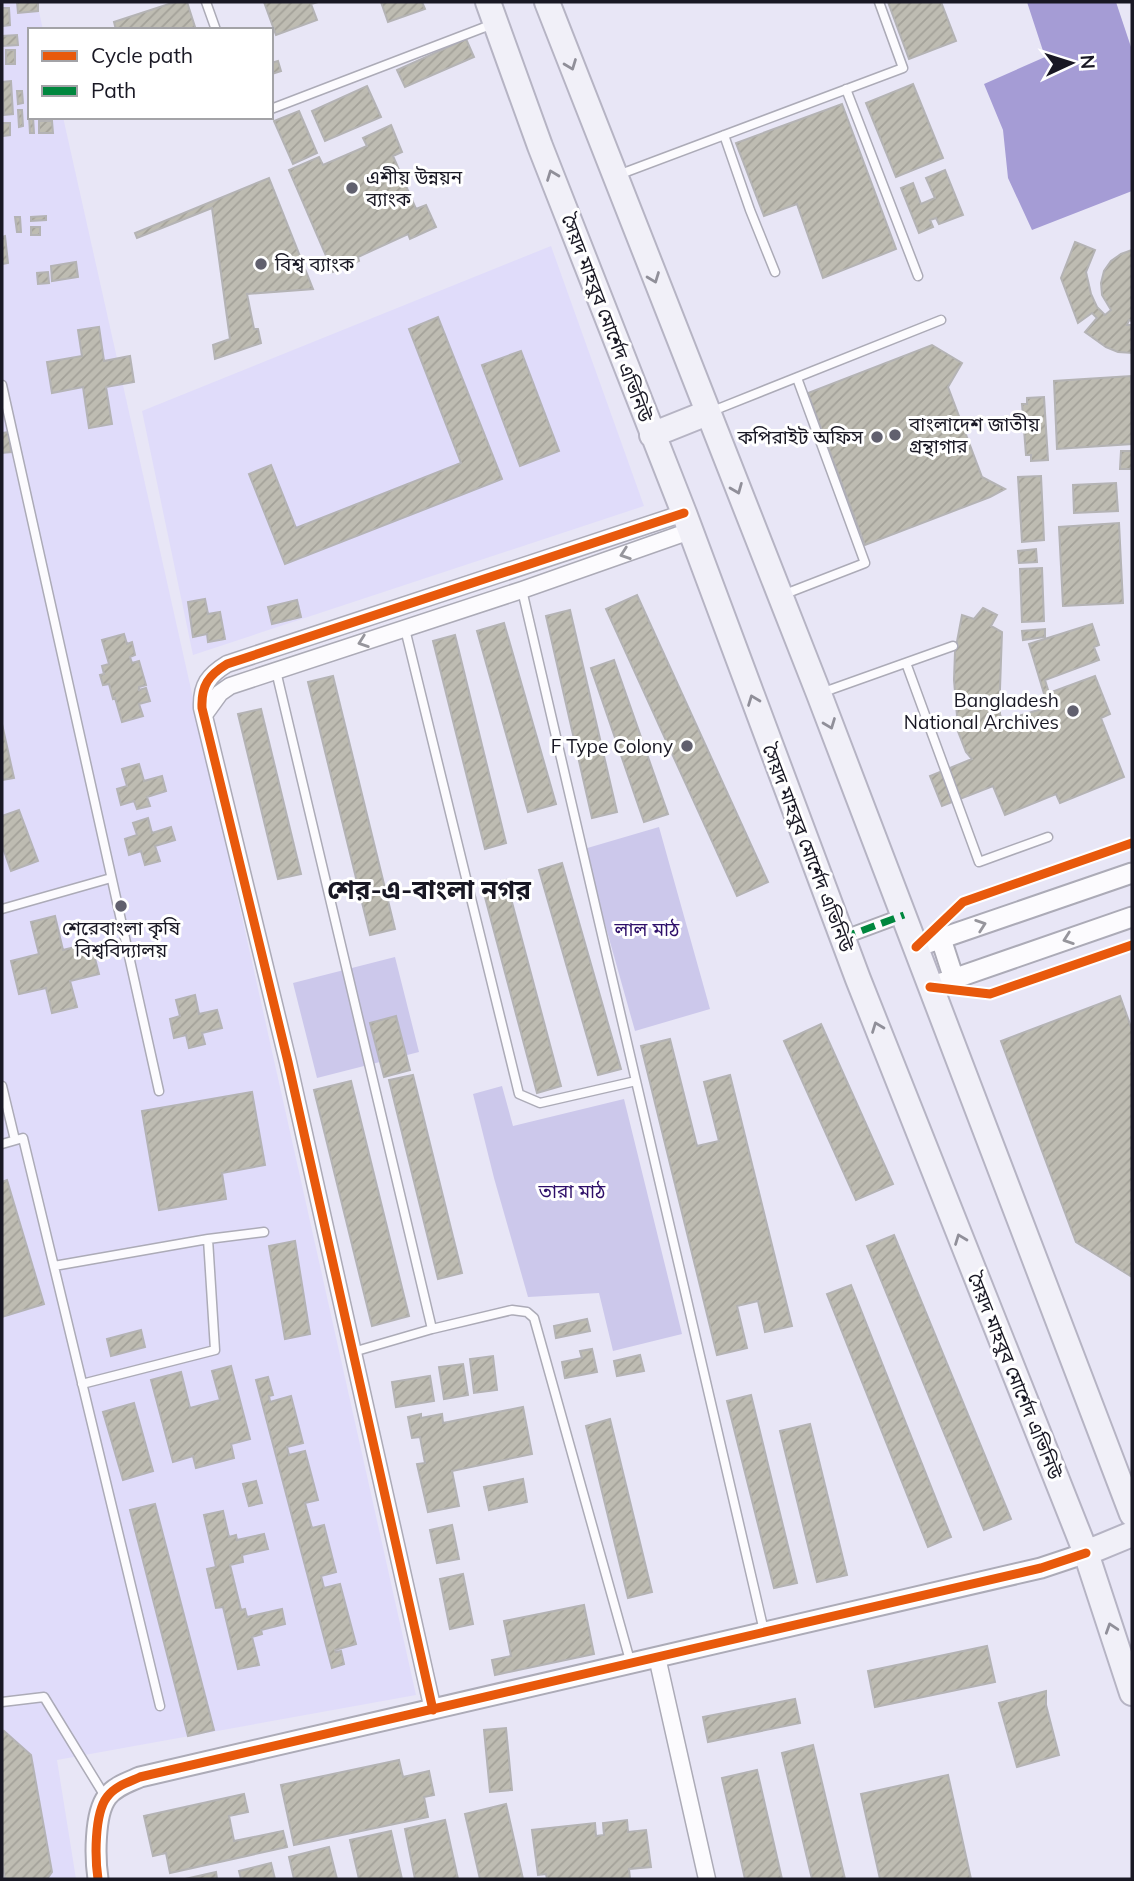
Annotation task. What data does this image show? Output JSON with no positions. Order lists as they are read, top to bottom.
{
  "streets": {
    "main road": ["সৈয়দ মাহবুব মোর্শেদ এভিনিউ"]
  },
  "districts": ["শের-এ-বাংলা নগর"],
  "parks": ["লাল মাঠ", "তারা মাঠ"],
  "places": [
    "এশীয় উন্নয়ন ব্যাংক",
    "বিশ্ব ব্যাংক",
    "বাংলাদেশ জাতীয় গ্রন্থাগার",
    "কপিরাইট অফিস",
    "Bangladesh National Archives",
    "F Type Colony",
    "শেরেবাংলা কৃষি বিশ্ববিদ্যালয়"
  ],
  "legend": ["Cycle path", "Path"],
  "north": "right"
}
